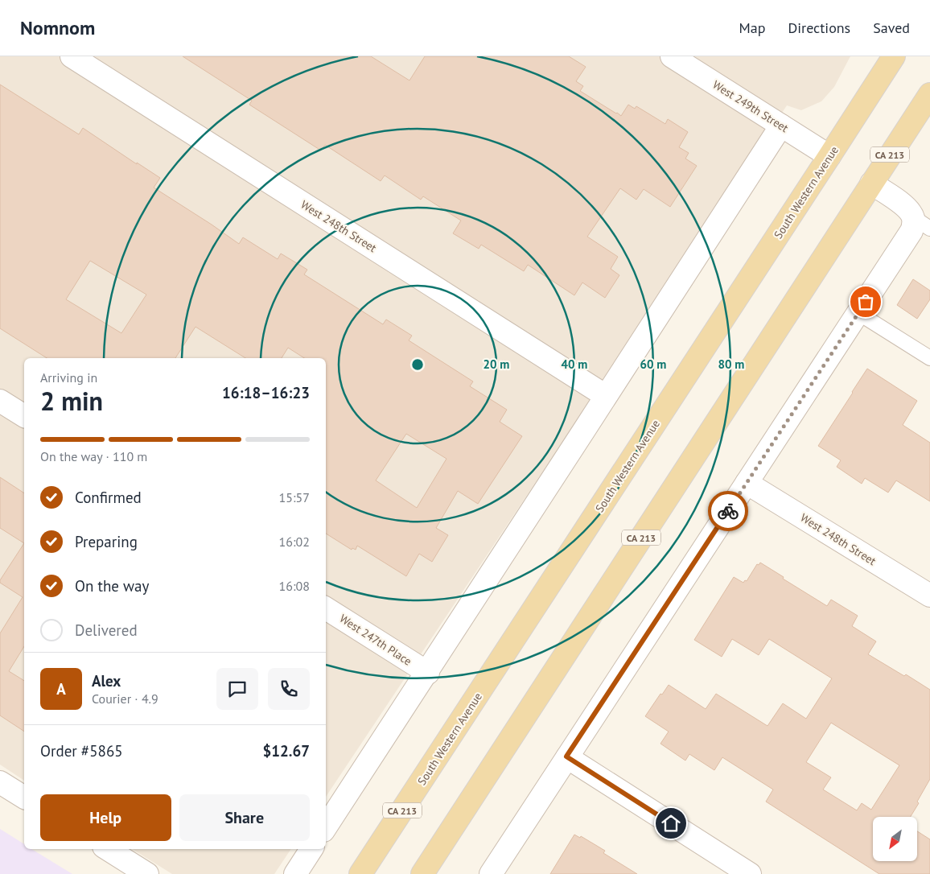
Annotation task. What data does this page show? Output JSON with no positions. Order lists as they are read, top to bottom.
{
  "streets": {
    "main road": ["CA 213", "South Western Avenue"],
    "street": ["West 249th Street", "West 248th Street", "West 247th Place"]
  },
  "crossings": [
    ["West 249th Street", "South Western Avenue"]
  ],
  "north": "bottom left",
  "page": {
    "header": "Nomnom",
    "nav": ["Map", "Directions", "Saved"],
    "heading": ["2 min", "Arriving in", "16:18–16:23"],
    "panel": [
      "Alex",
      "Courier · 4.9",
      "Order #5865",
      "$12.67"
    ],
    "bar": "On the way · 110 m",
    "list": [
      ["Confirmed", "15:57"],
      ["Preparing", "16:02"],
      ["On the way", "16:08"],
      "Delivered"
    ],
    "round": "A",
    "buttons": ["Help", "Share"]
  },
  "rings": [
    "20 m",
    "40 m",
    "60 m",
    "80 m"
  ]
}
